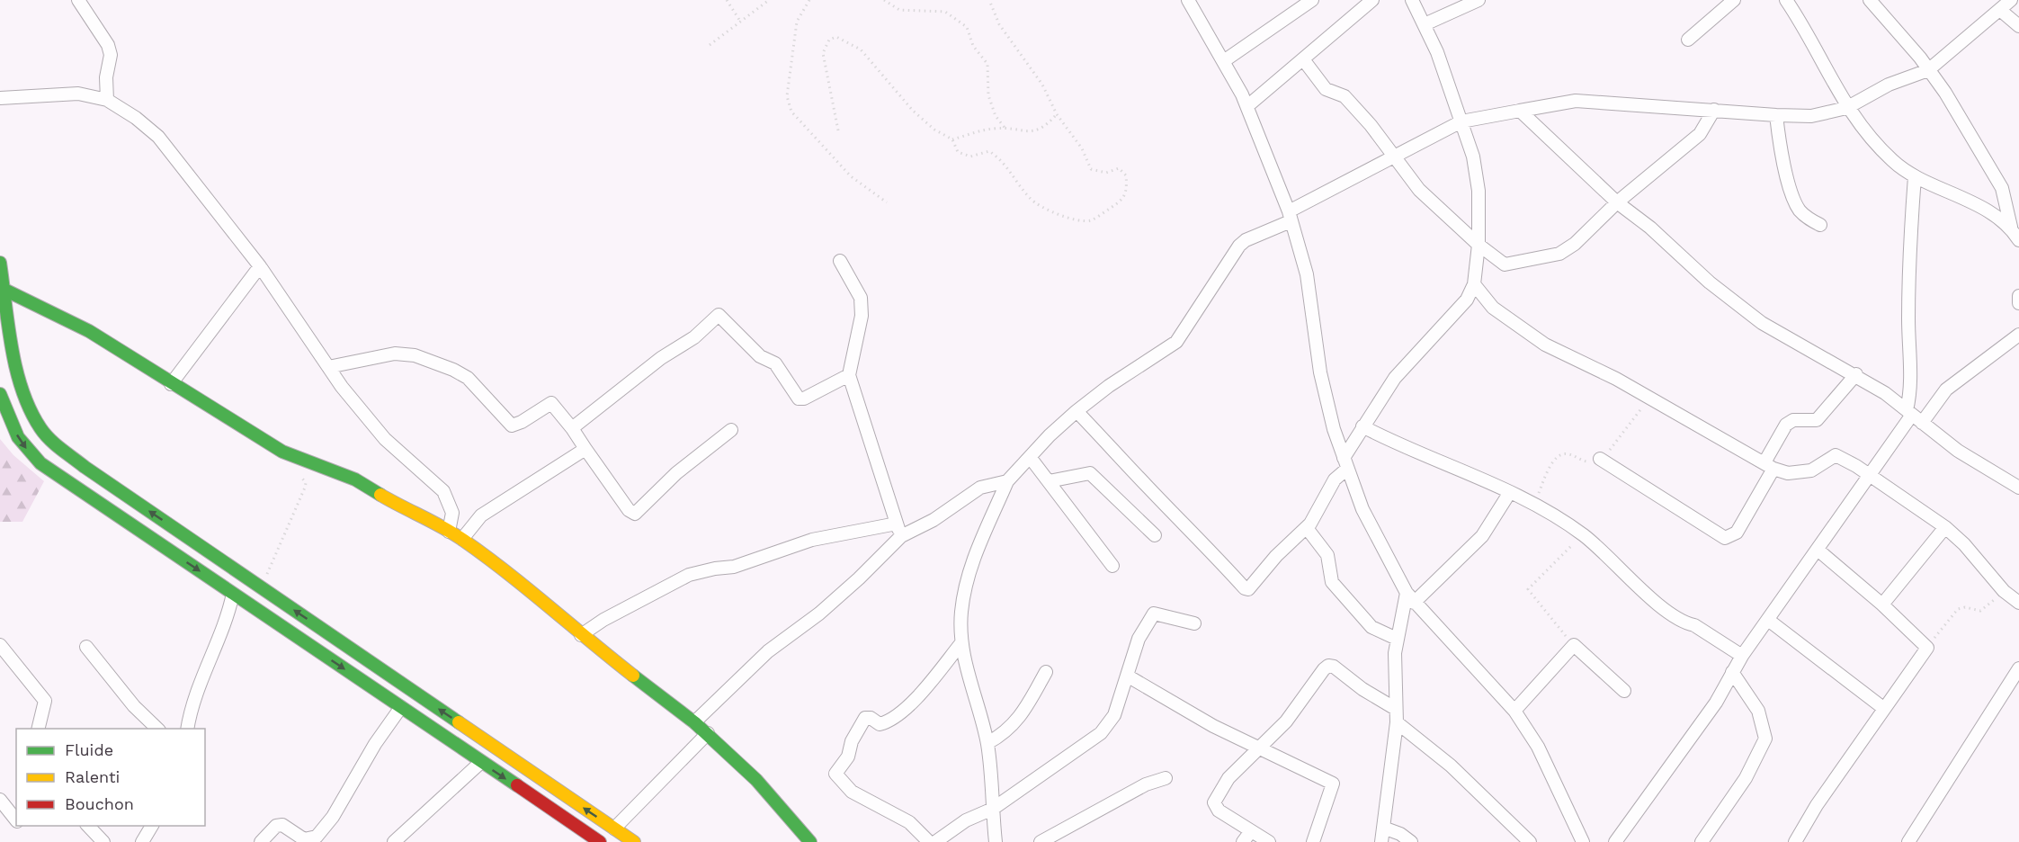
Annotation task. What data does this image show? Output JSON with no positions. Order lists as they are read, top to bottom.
{
  "legend": ["Fluide", "Ralenti", "Bouchon"]
}
